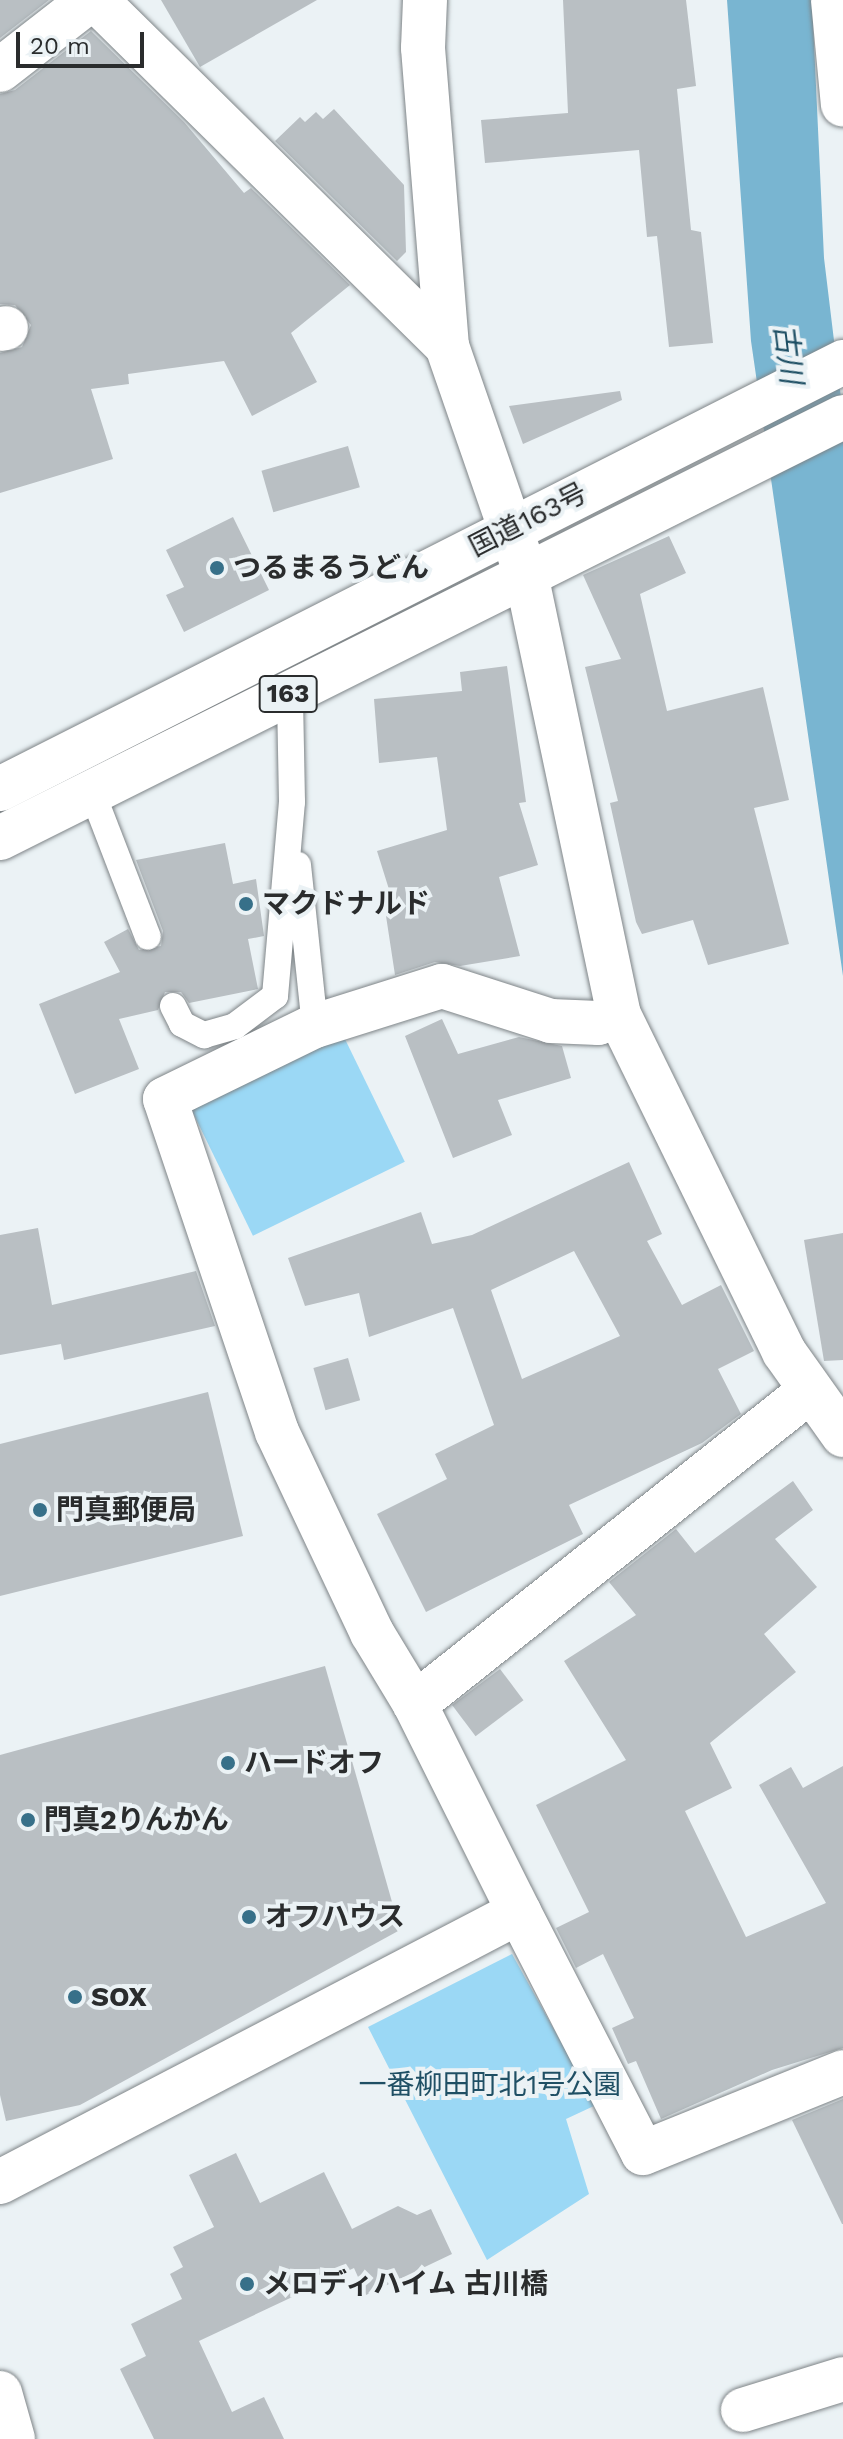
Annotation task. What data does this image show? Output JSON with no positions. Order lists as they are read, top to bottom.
{
  "streets": {
    "main road": ["国道163号", "163"]
  },
  "water": ["古川"],
  "parks": ["一番柳田町北1号公園"],
  "places": [
    "つるまるうどん",
    "マクドナルド",
    "門真郵便局",
    "ハードオフ",
    "門真2りんかん",
    "オフハウス",
    "SOX",
    "メロディハイム 古川橋"
  ],
  "scale_bar": "20 m"
}
